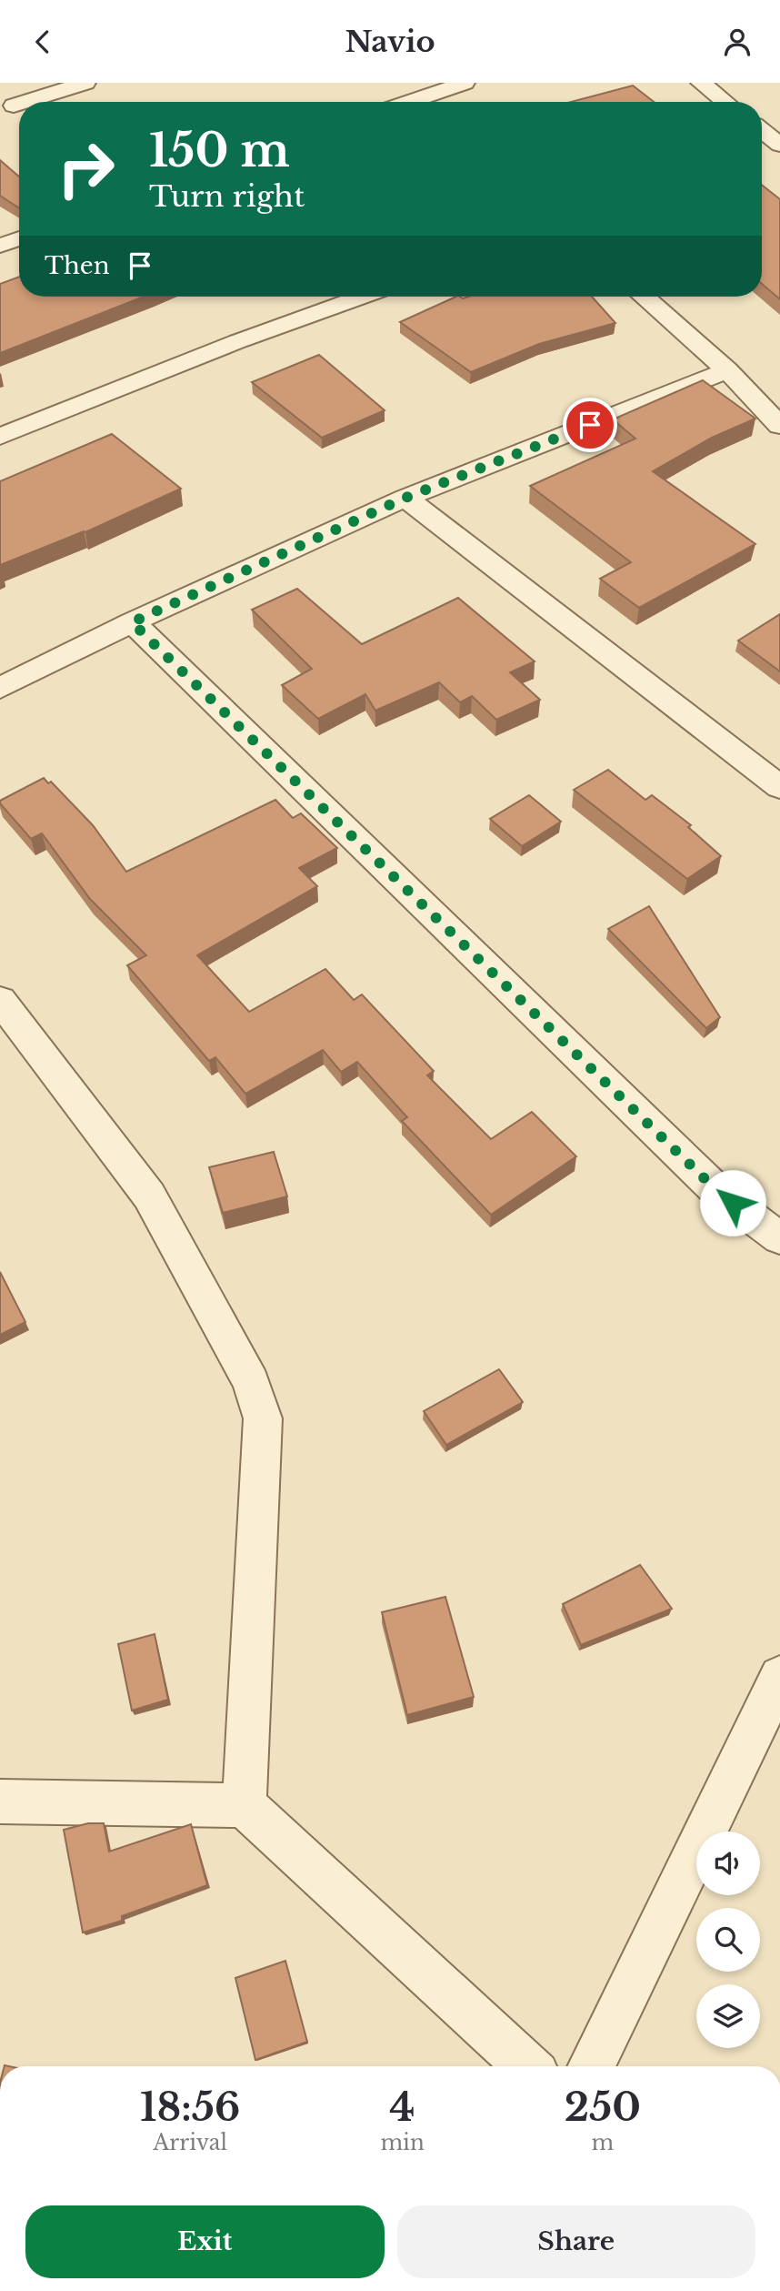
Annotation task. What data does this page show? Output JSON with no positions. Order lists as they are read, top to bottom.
{
  "page": {
    "header": "Navio",
    "turn": ["150 m", "Turn right"],
    "then": "Then",
    "eta": [
      "18:56",
      "Arrival",
      "4",
      "min",
      "250",
      "m"
    ],
    "buttons": ["Exit", "Share"]
  }
}
